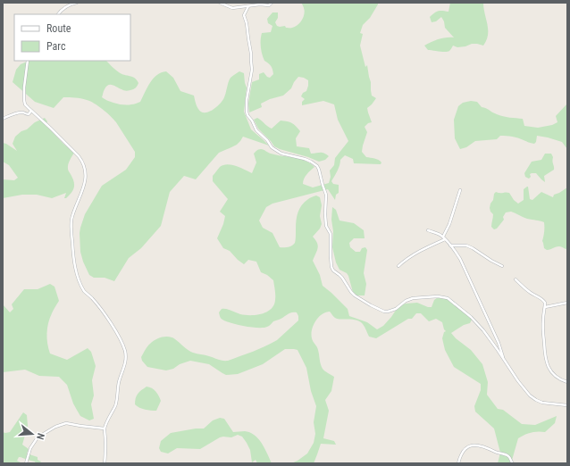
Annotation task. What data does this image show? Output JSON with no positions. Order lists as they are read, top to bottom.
{
  "legend": ["Route", "Parc"],
  "north": "right"
}
